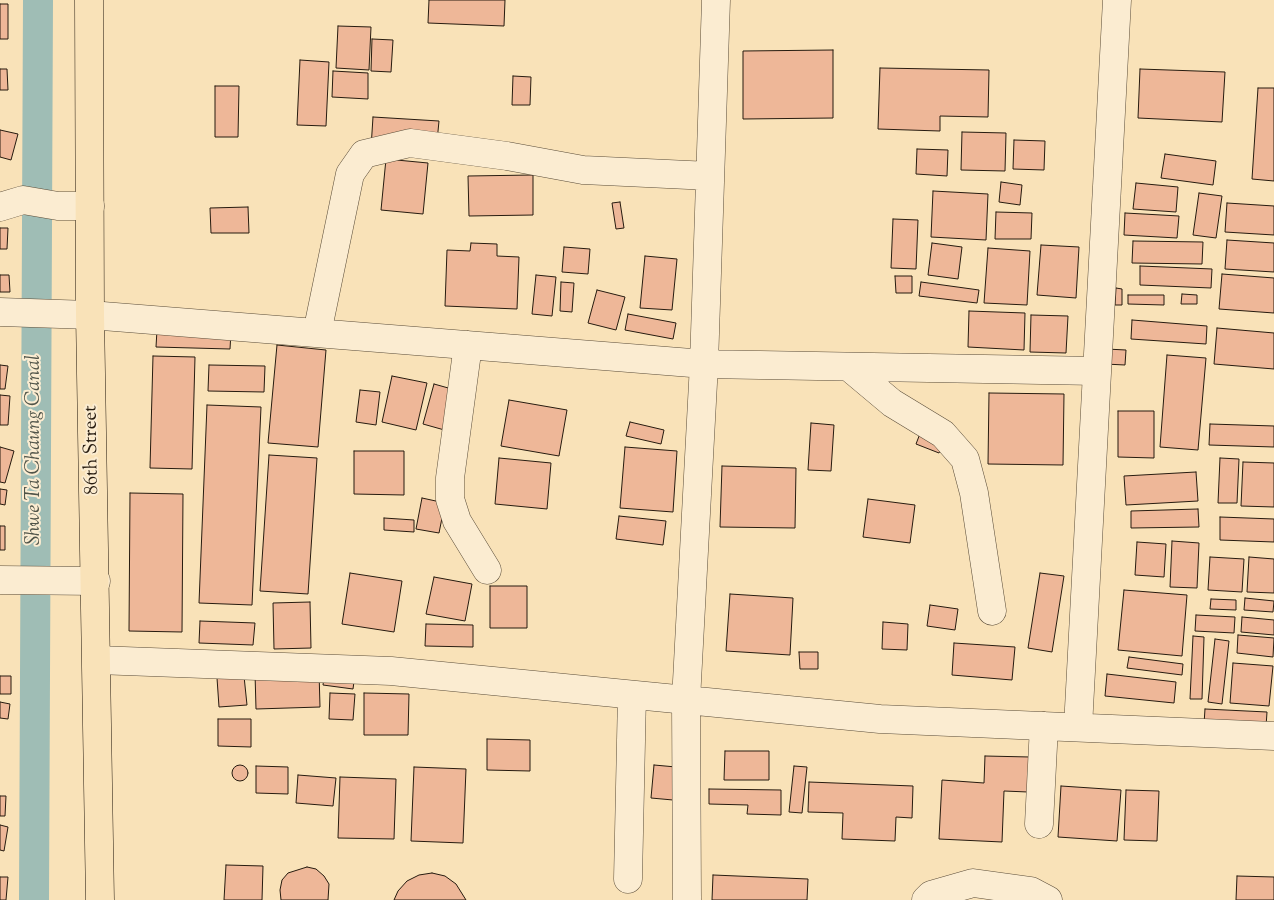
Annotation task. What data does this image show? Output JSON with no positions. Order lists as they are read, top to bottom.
{
  "streets": {
    "main road": ["86th Street"]
  },
  "water": ["Shwe Ta Chaung Canal"]
}
